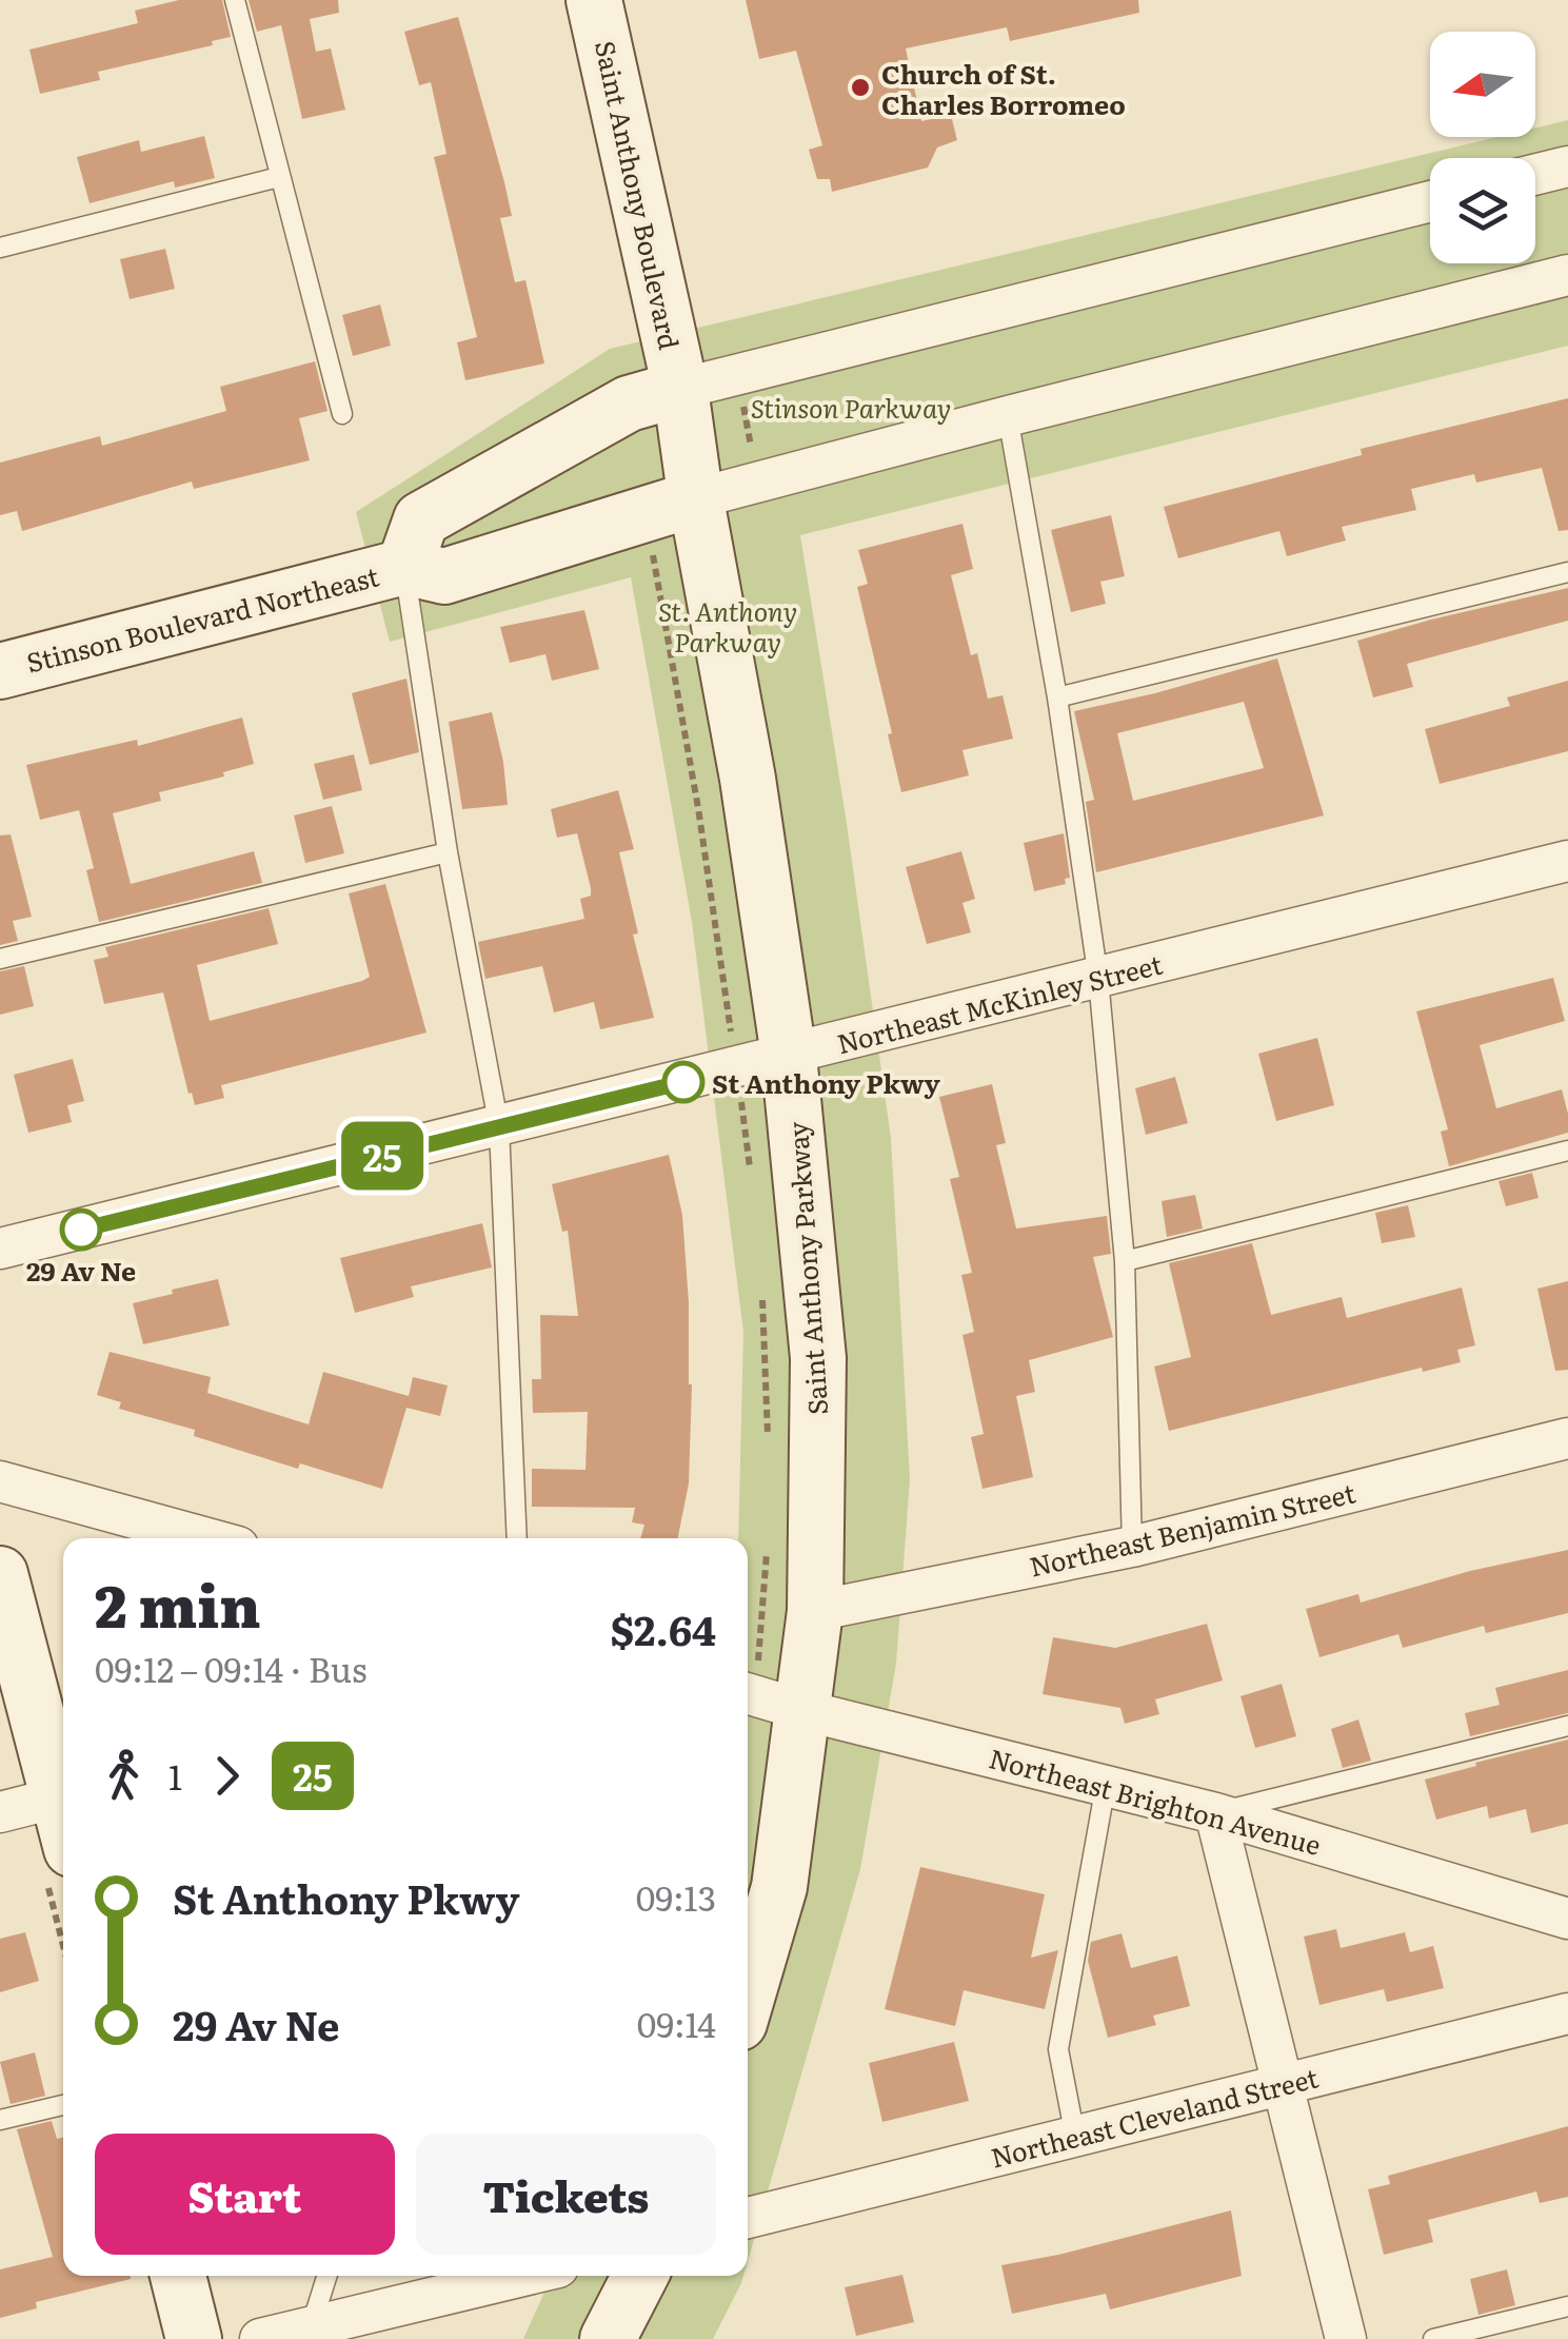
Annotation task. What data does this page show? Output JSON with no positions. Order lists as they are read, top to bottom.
{
  "streets": {
    "street": [
      "Saint Anthony Boulevard",
      "Stinson Boulevard Northeast",
      "Northeast McKinley Street",
      "Saint Anthony Parkway",
      "Northeast Benjamin Street",
      "Northeast Brighton Avenue",
      "Northeast Cleveland Street"
    ]
  },
  "crossings": [
    ["Saint Anthony Boulevard", "Stinson Boulevard Northeast"],
    ["Saint Anthony Boulevard", "Saint Anthony Parkway"],
    ["Stinson Boulevard Northeast", "Saint Anthony Parkway"],
    ["Northeast McKinley Street", "Saint Anthony Parkway"],
    ["Saint Anthony Parkway", "Northeast Benjamin Street"],
    ["Saint Anthony Parkway", "Northeast Brighton Avenue"]
  ],
  "parks": ["Stinson Parkway", "St. Anthony Parkway"],
  "places": ["Church of St. Charles Borromeo", "St Anthony Pkwy", "29 Av Ne"],
  "lines": ["bus line 25"],
  "north": "left",
  "page": {
    "on_map": "25",
    "heading": ["2 min", "09:12 – 09:14 · Bus", "$2.64"],
    "legs": ["1", "25"],
    "list": [
      {
        "name": "St Anthony Pkwy",
        "value": "09:13"
      },
      {
        "name": "29 Av Ne",
        "value": "09:14"
      }
    ],
    "buttons": ["Start", "Tickets"]
  }
}
